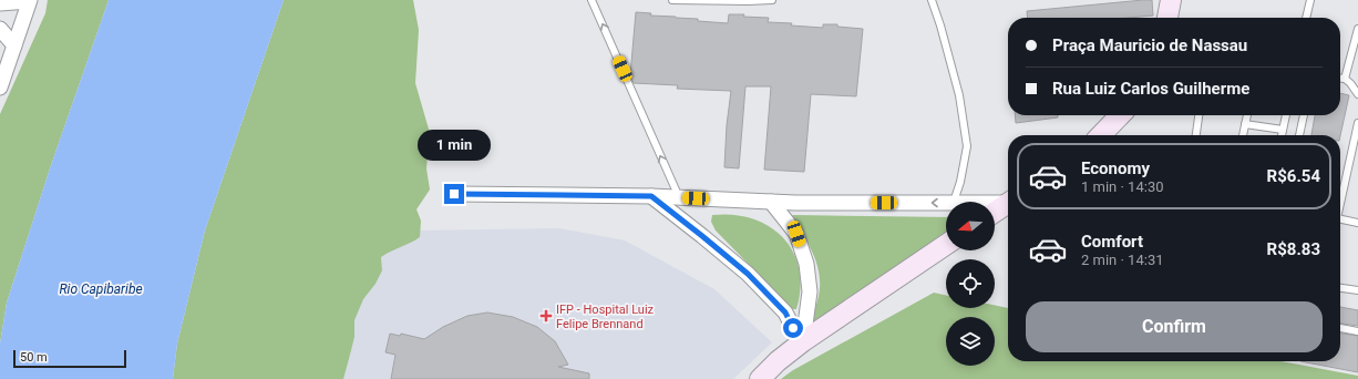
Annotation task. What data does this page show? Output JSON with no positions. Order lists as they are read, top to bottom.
{
  "water": ["Rio Capibaribe"],
  "places": {
    "health": ["IFP - Hospital Luiz Felipe Brennand"]
  },
  "scale_bar": "50 m",
  "north": "left",
  "page": {
    "banner": ["Praça Mauricio de Nassau", "Rua Luiz Carlos Guilherme"],
    "bubble": "1 min",
    "list": [
      {
        "name": "Economy",
        "note": "1 min · 14:30",
        "value": "R$6.54"
      },
      {
        "name": "Comfort",
        "note": "2 min · 14:31",
        "value": "R$8.83"
      }
    ],
    "buttons": "Confirm",
    "scale": "50 m"
  }
}
